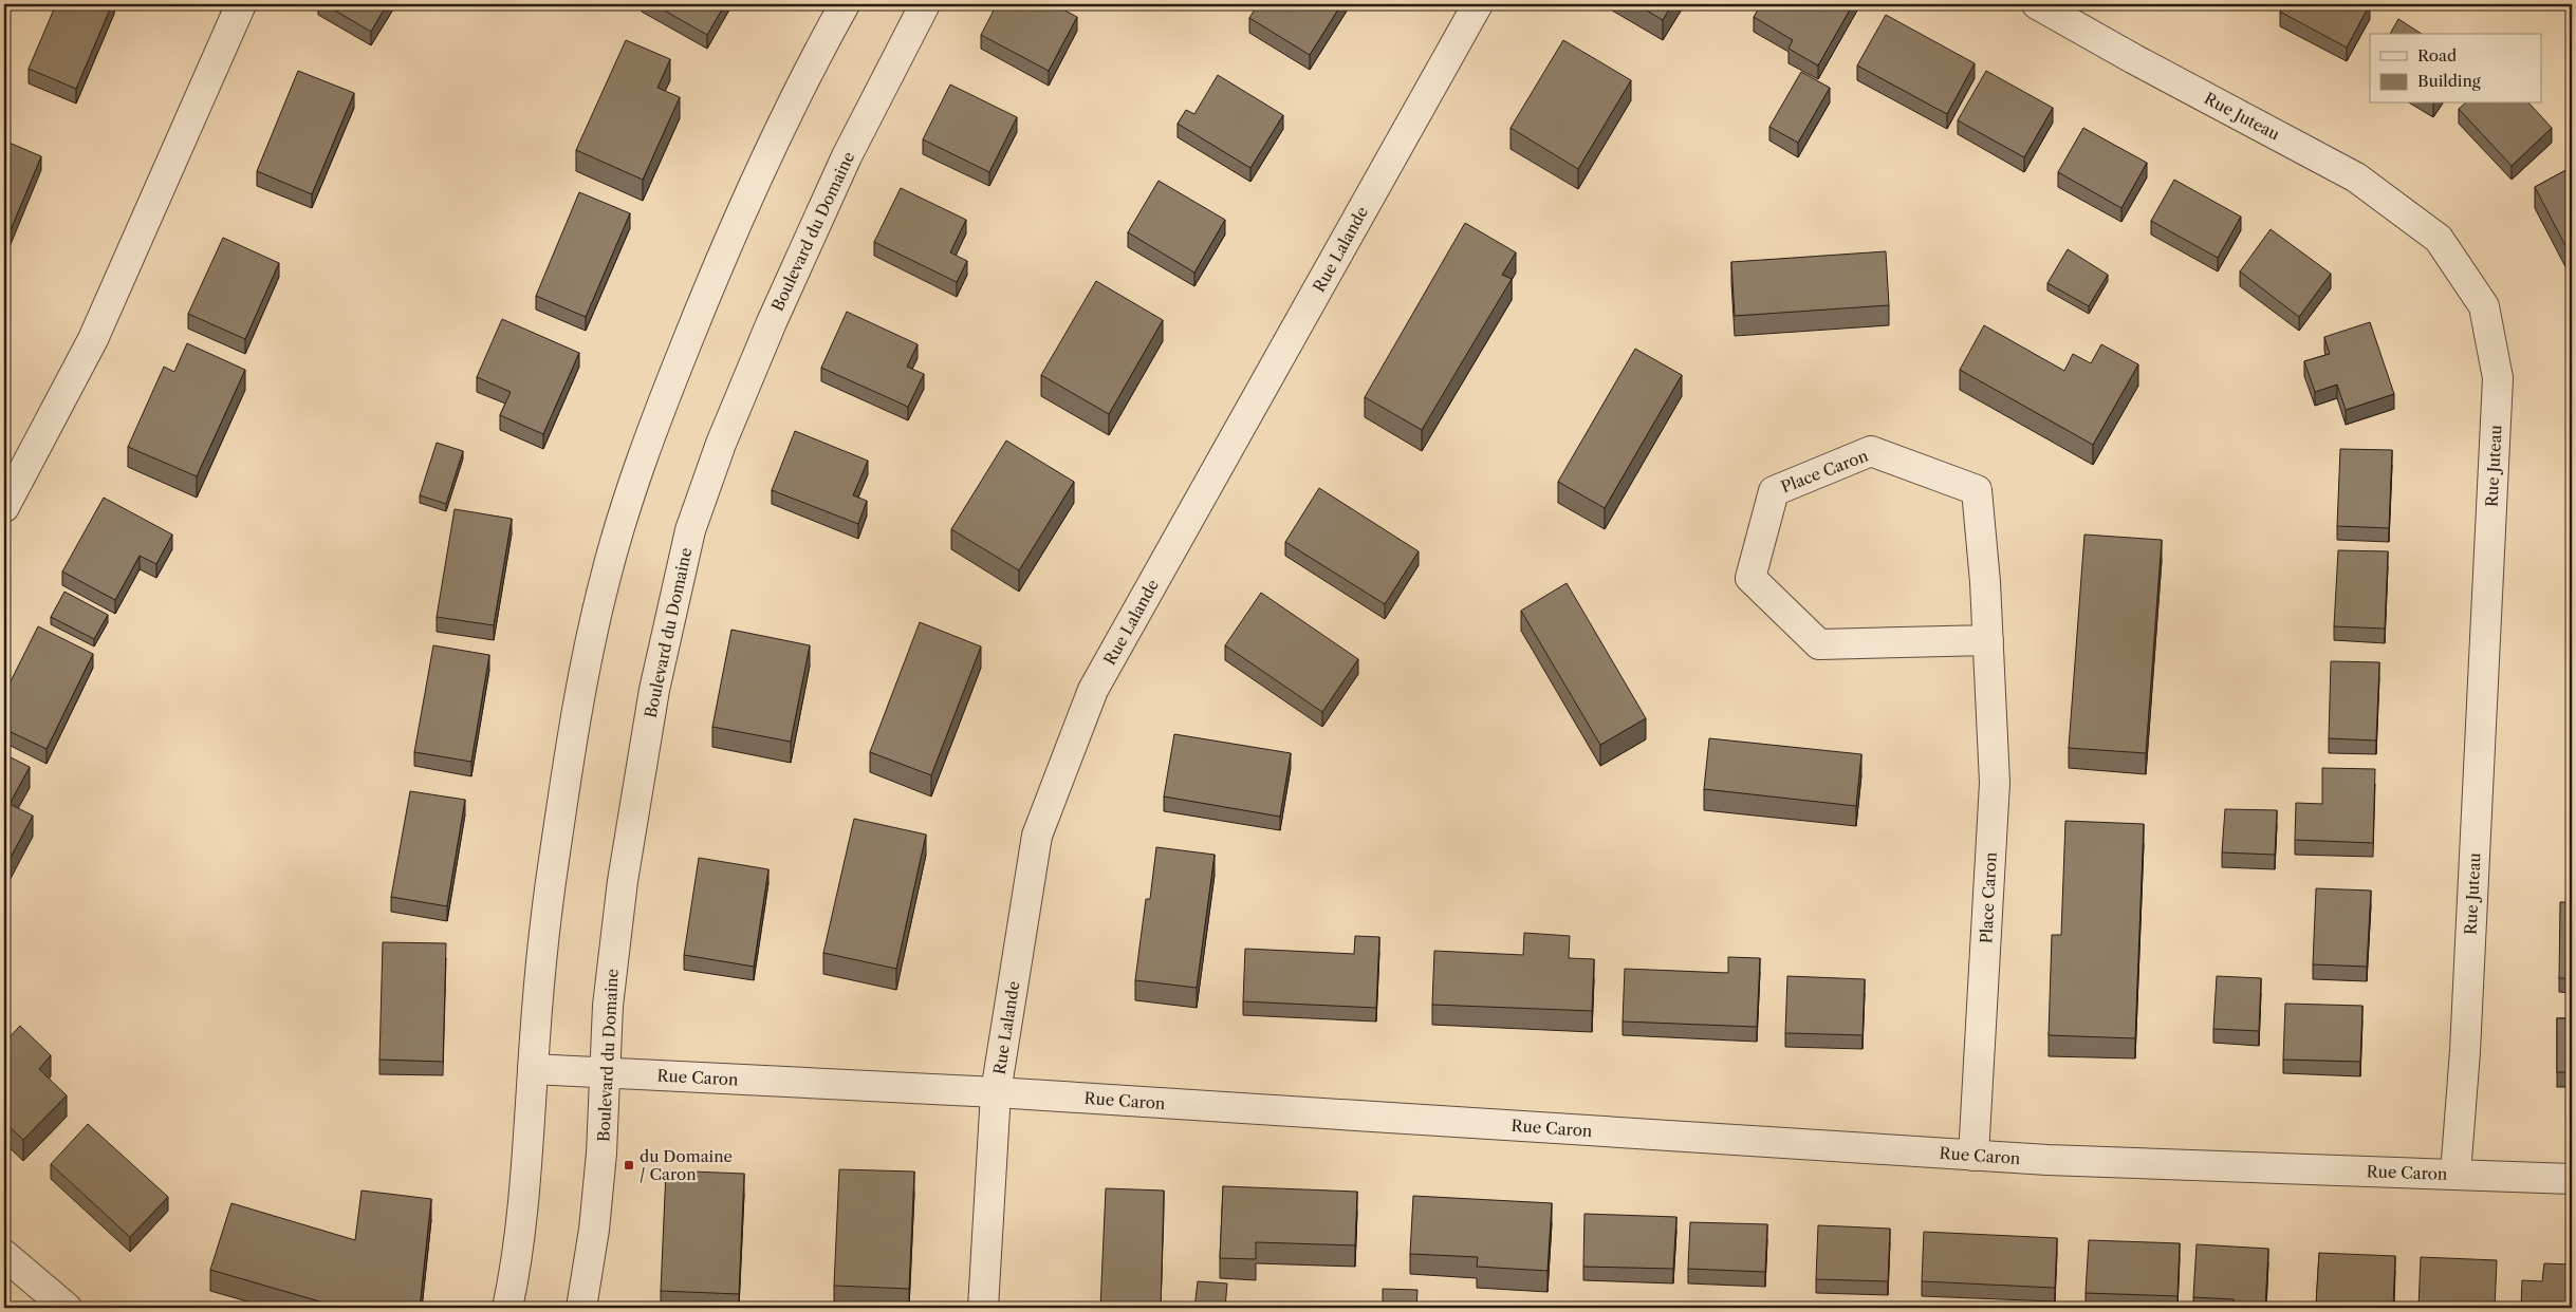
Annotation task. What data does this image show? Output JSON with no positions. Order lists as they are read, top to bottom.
{
  "streets": {
    "street": [
      "Rue Juteau",
      "Boulevard du Domaine",
      "Rue Lalande",
      "Place Caron",
      "Rue Caron"
    ]
  },
  "crossings": [
    ["Rue Juteau", "Rue Caron"],
    ["Boulevard du Domaine", "Rue Caron"],
    ["Rue Lalande", "Rue Caron"],
    ["Place Caron", "Rue Caron"]
  ],
  "places": {
    "transit": ["du Domaine / Caron"]
  },
  "legend": ["Road", "Building"]
}
